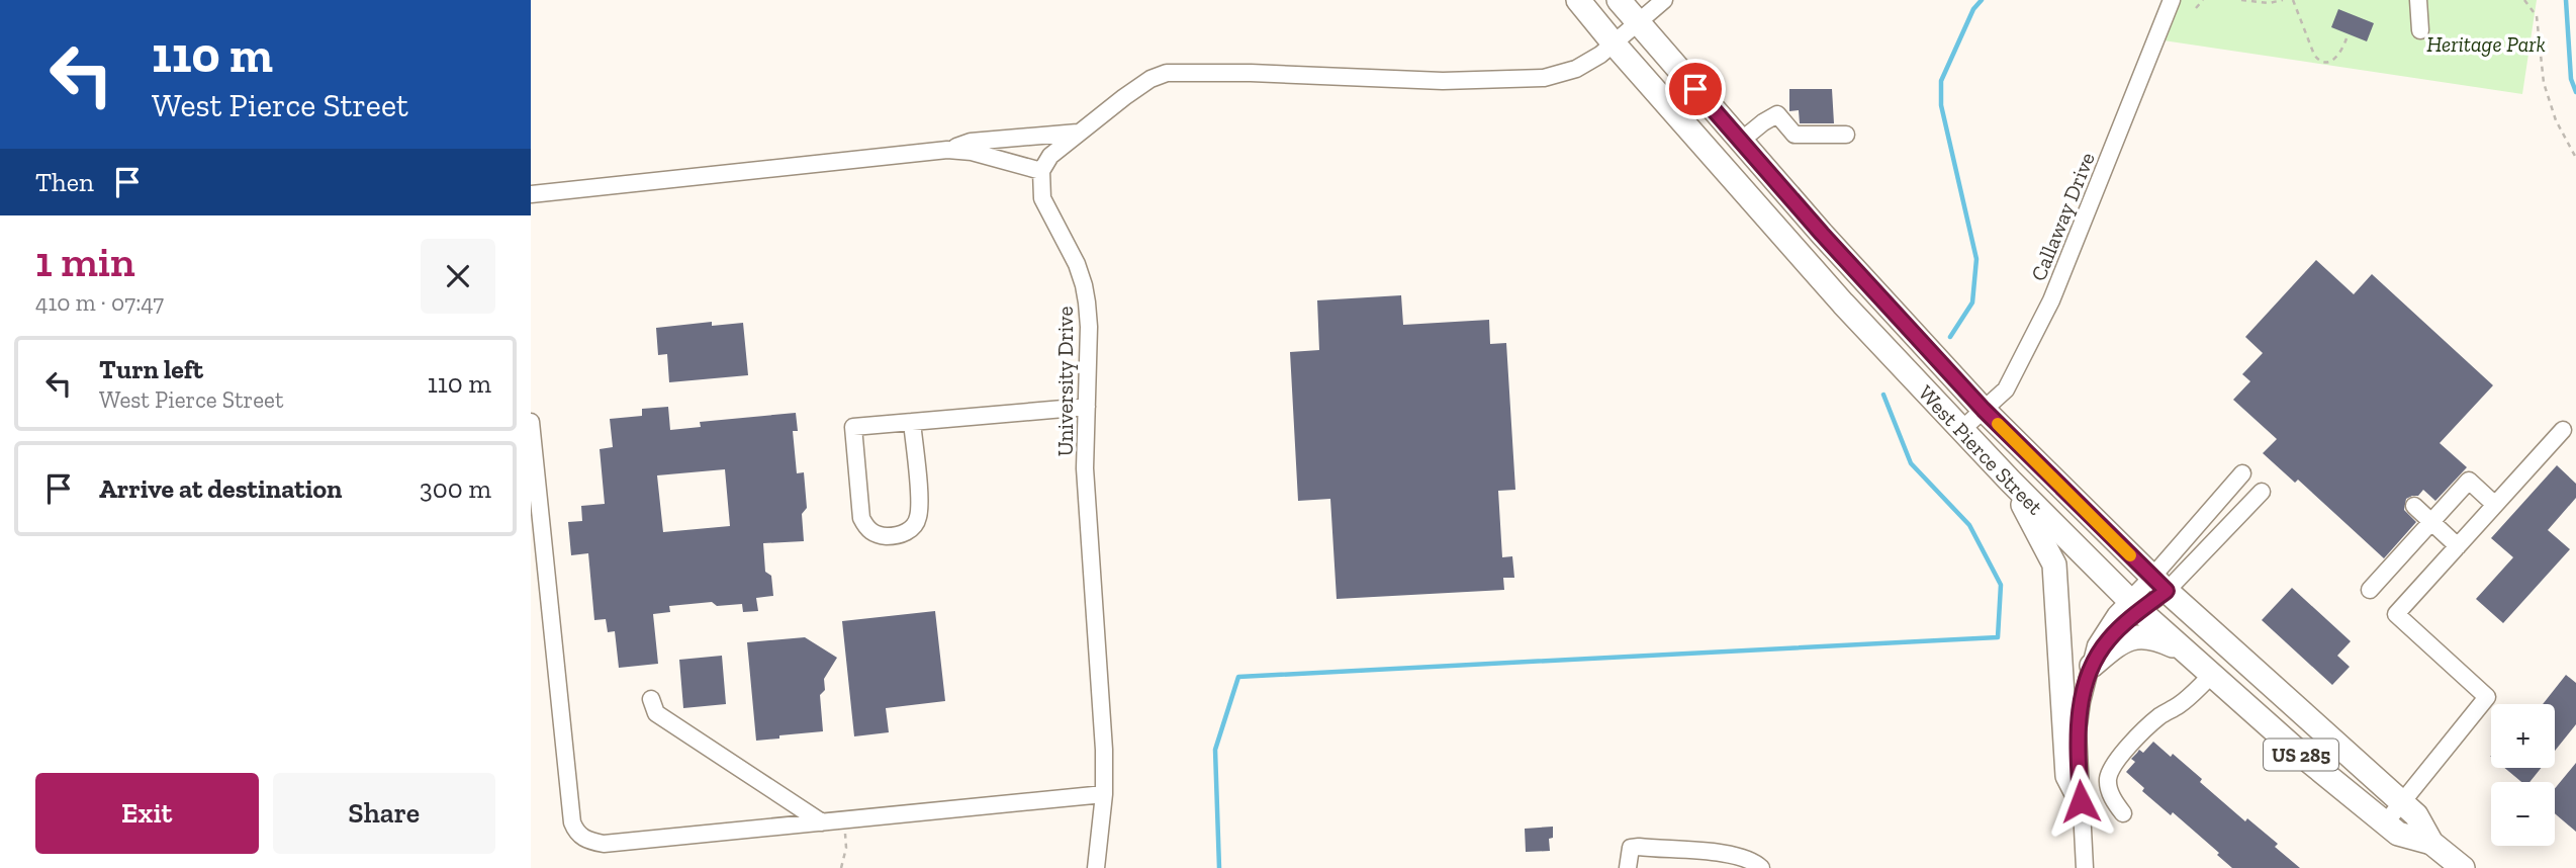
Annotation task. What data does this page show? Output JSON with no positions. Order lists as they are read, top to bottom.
{
  "streets": {
    "highway": ["West Pierce Street", "US 285"],
    "street": ["Callaway Drive", "University Drive"]
  },
  "crossings": [
    ["Callaway Drive", "West Pierce Street"]
  ],
  "parks": ["Heritage Park"],
  "page": {
    "turn": ["110 m", "West Pierce Street"],
    "then": "Then",
    "heading": ["1 min", "410 m · 07:47"],
    "list": [
      {
        "name": "Turn left",
        "note": "West Pierce Street",
        "value": "110 m"
      },
      {
        "name": "Arrive at destination",
        "value": "300 m"
      }
    ],
    "map_buttons": ["+", "−"],
    "buttons": ["Exit", "Share"]
  }
}
